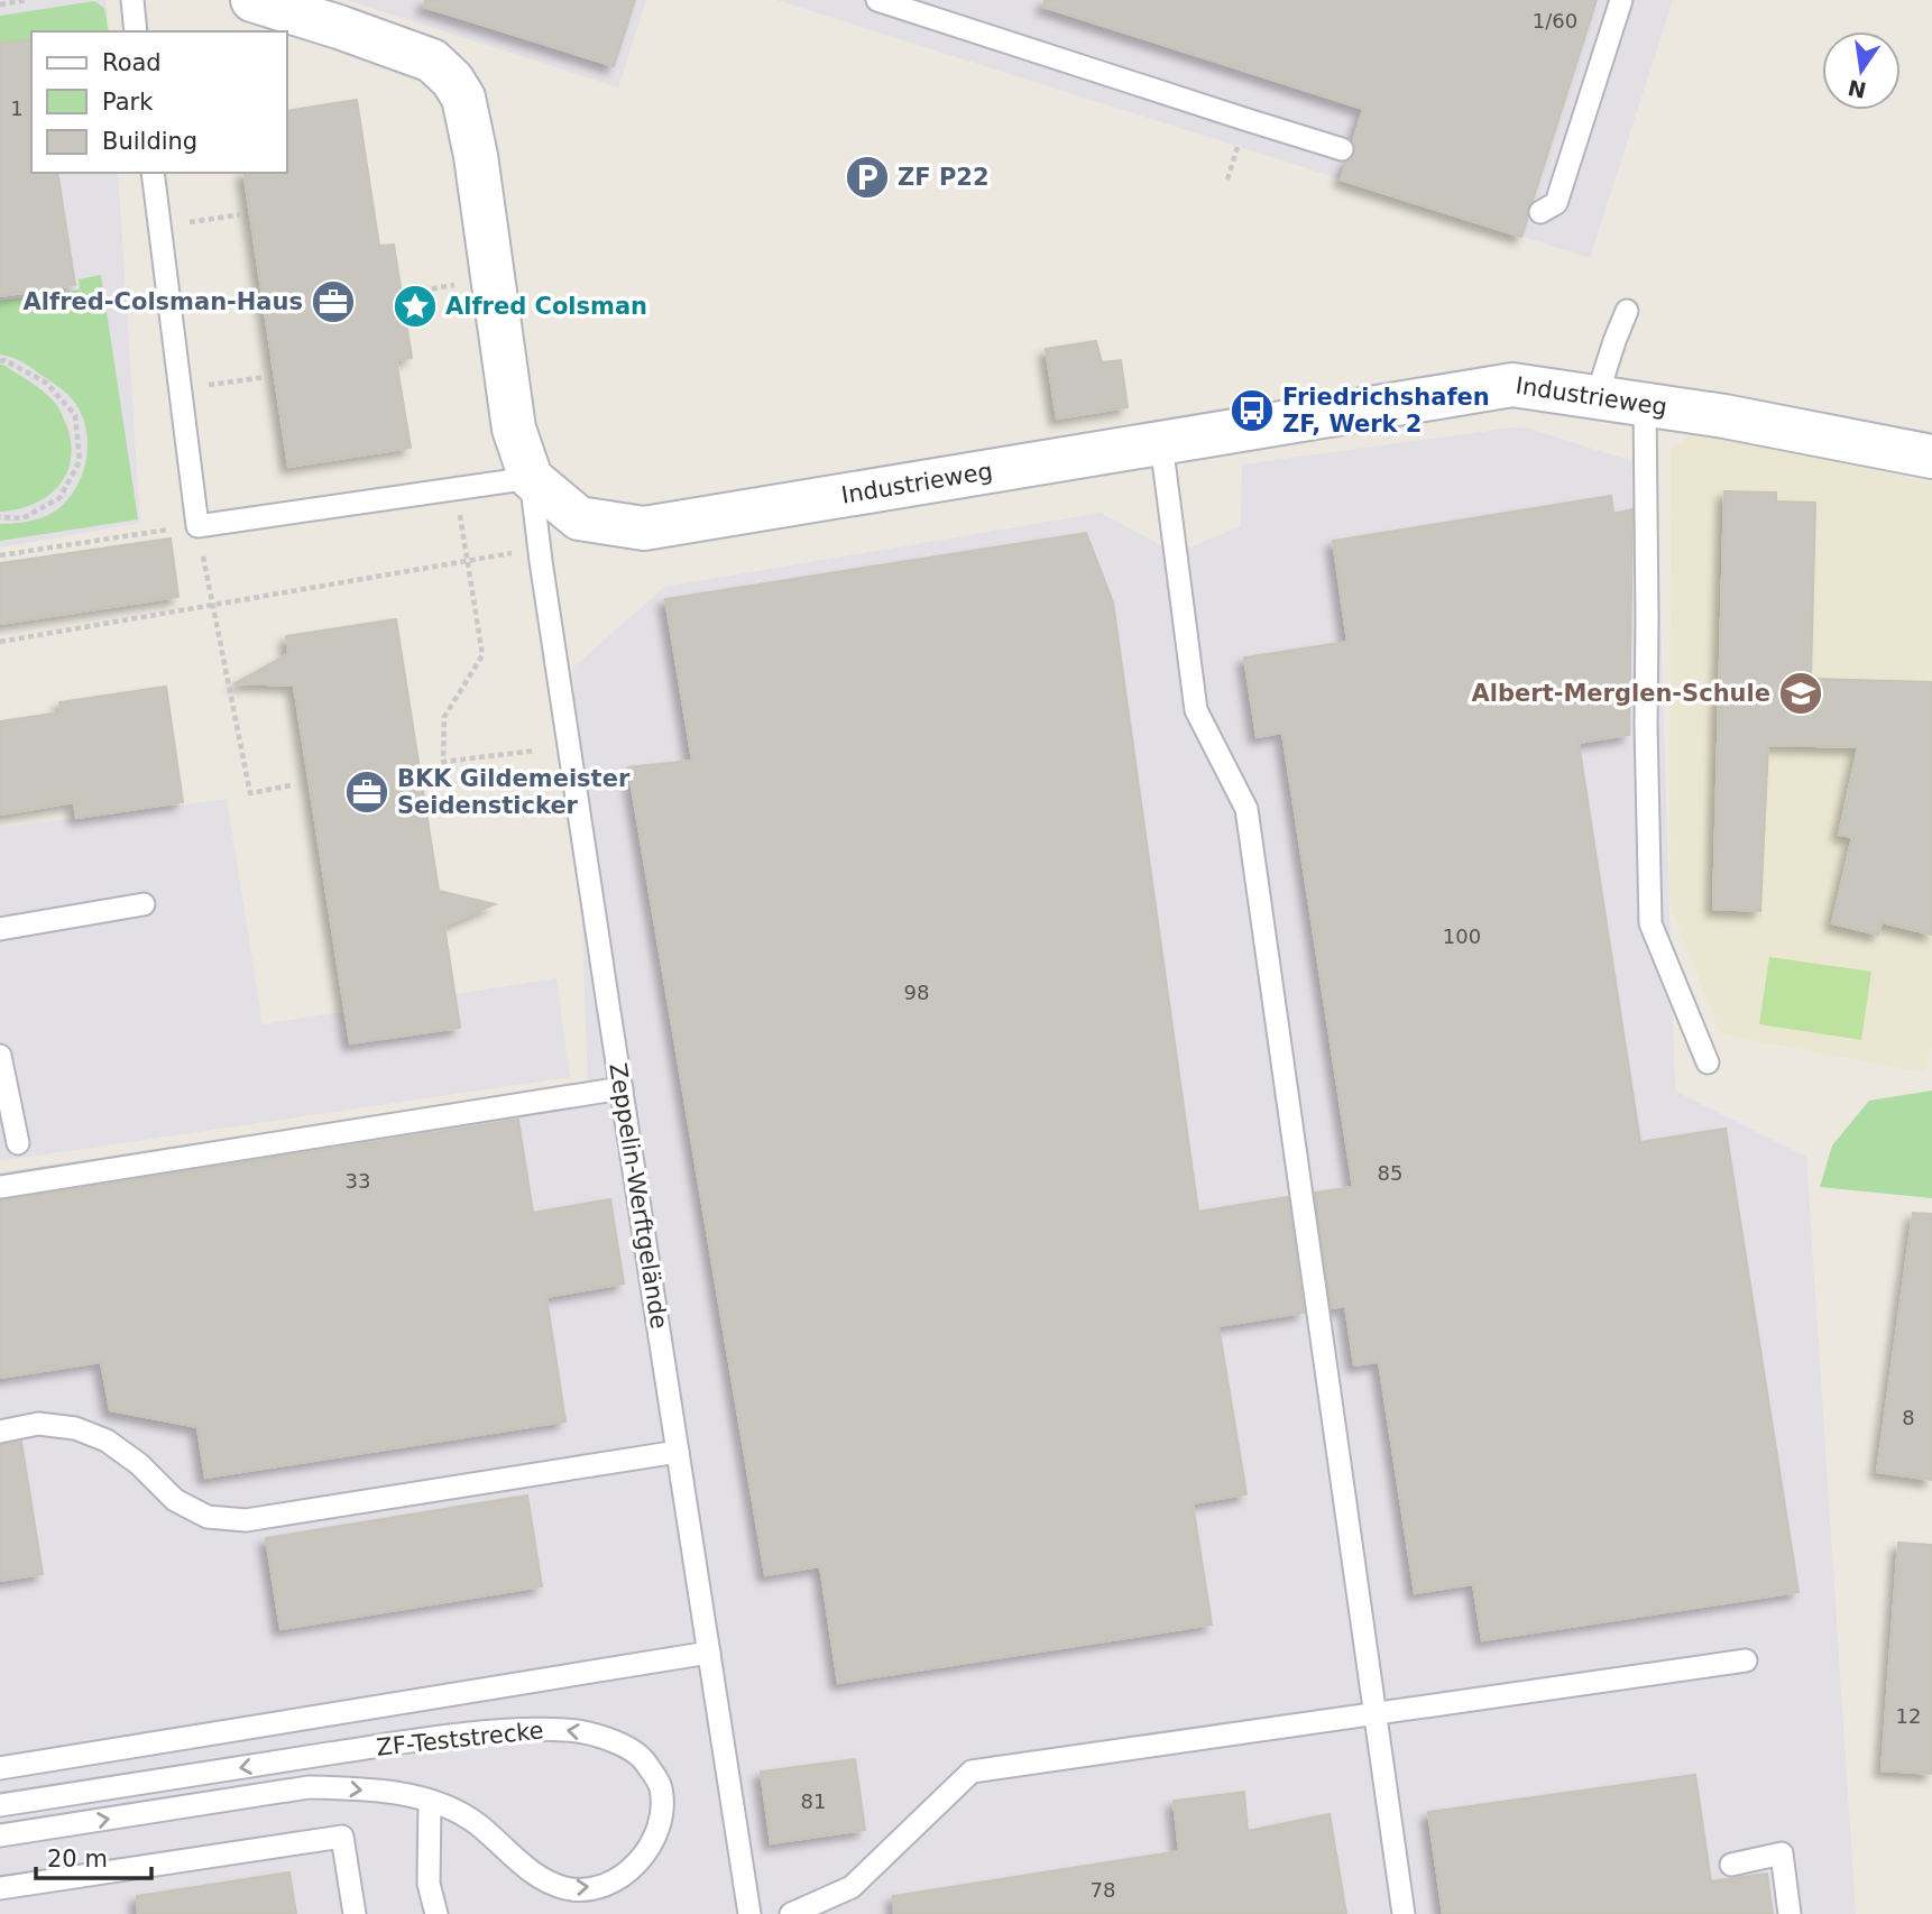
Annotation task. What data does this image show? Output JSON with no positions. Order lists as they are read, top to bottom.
{
  "streets": {
    "street": ["Industrieweg"],
    "lane": ["Zeppelin-Werftgelände", "ZF-Teststrecke"]
  },
  "crossings": [
    ["Industrieweg", "Zeppelin-Werftgelände"]
  ],
  "places": {
    "parking": ["ZF P22"],
    "office": ["Alfred-Colsman-Haus", "BKK Gildemeister Seidensticker"],
    "place": ["Alfred Colsman"],
    "bus stop": ["Friedrichshafen ZF, Werk 2"],
    "school or university": ["Albert-Merglen-Schule"]
  },
  "house_numbers": [
    "1/60",
    "1",
    "100",
    "98",
    "85",
    "33",
    "8",
    "12",
    "81",
    "78"
  ],
  "legend": ["Road", "Park", "Building"],
  "scale_bar": "20 m",
  "north": "bottom"
}
